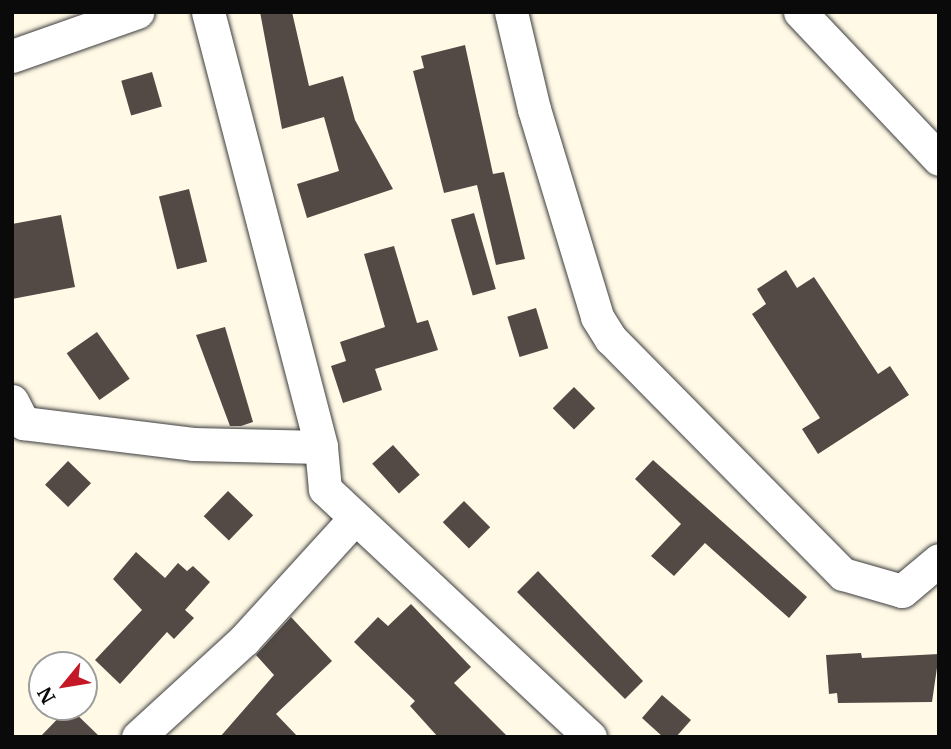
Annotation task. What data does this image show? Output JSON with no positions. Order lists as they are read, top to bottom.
{
  "north": "bottom left"
}
